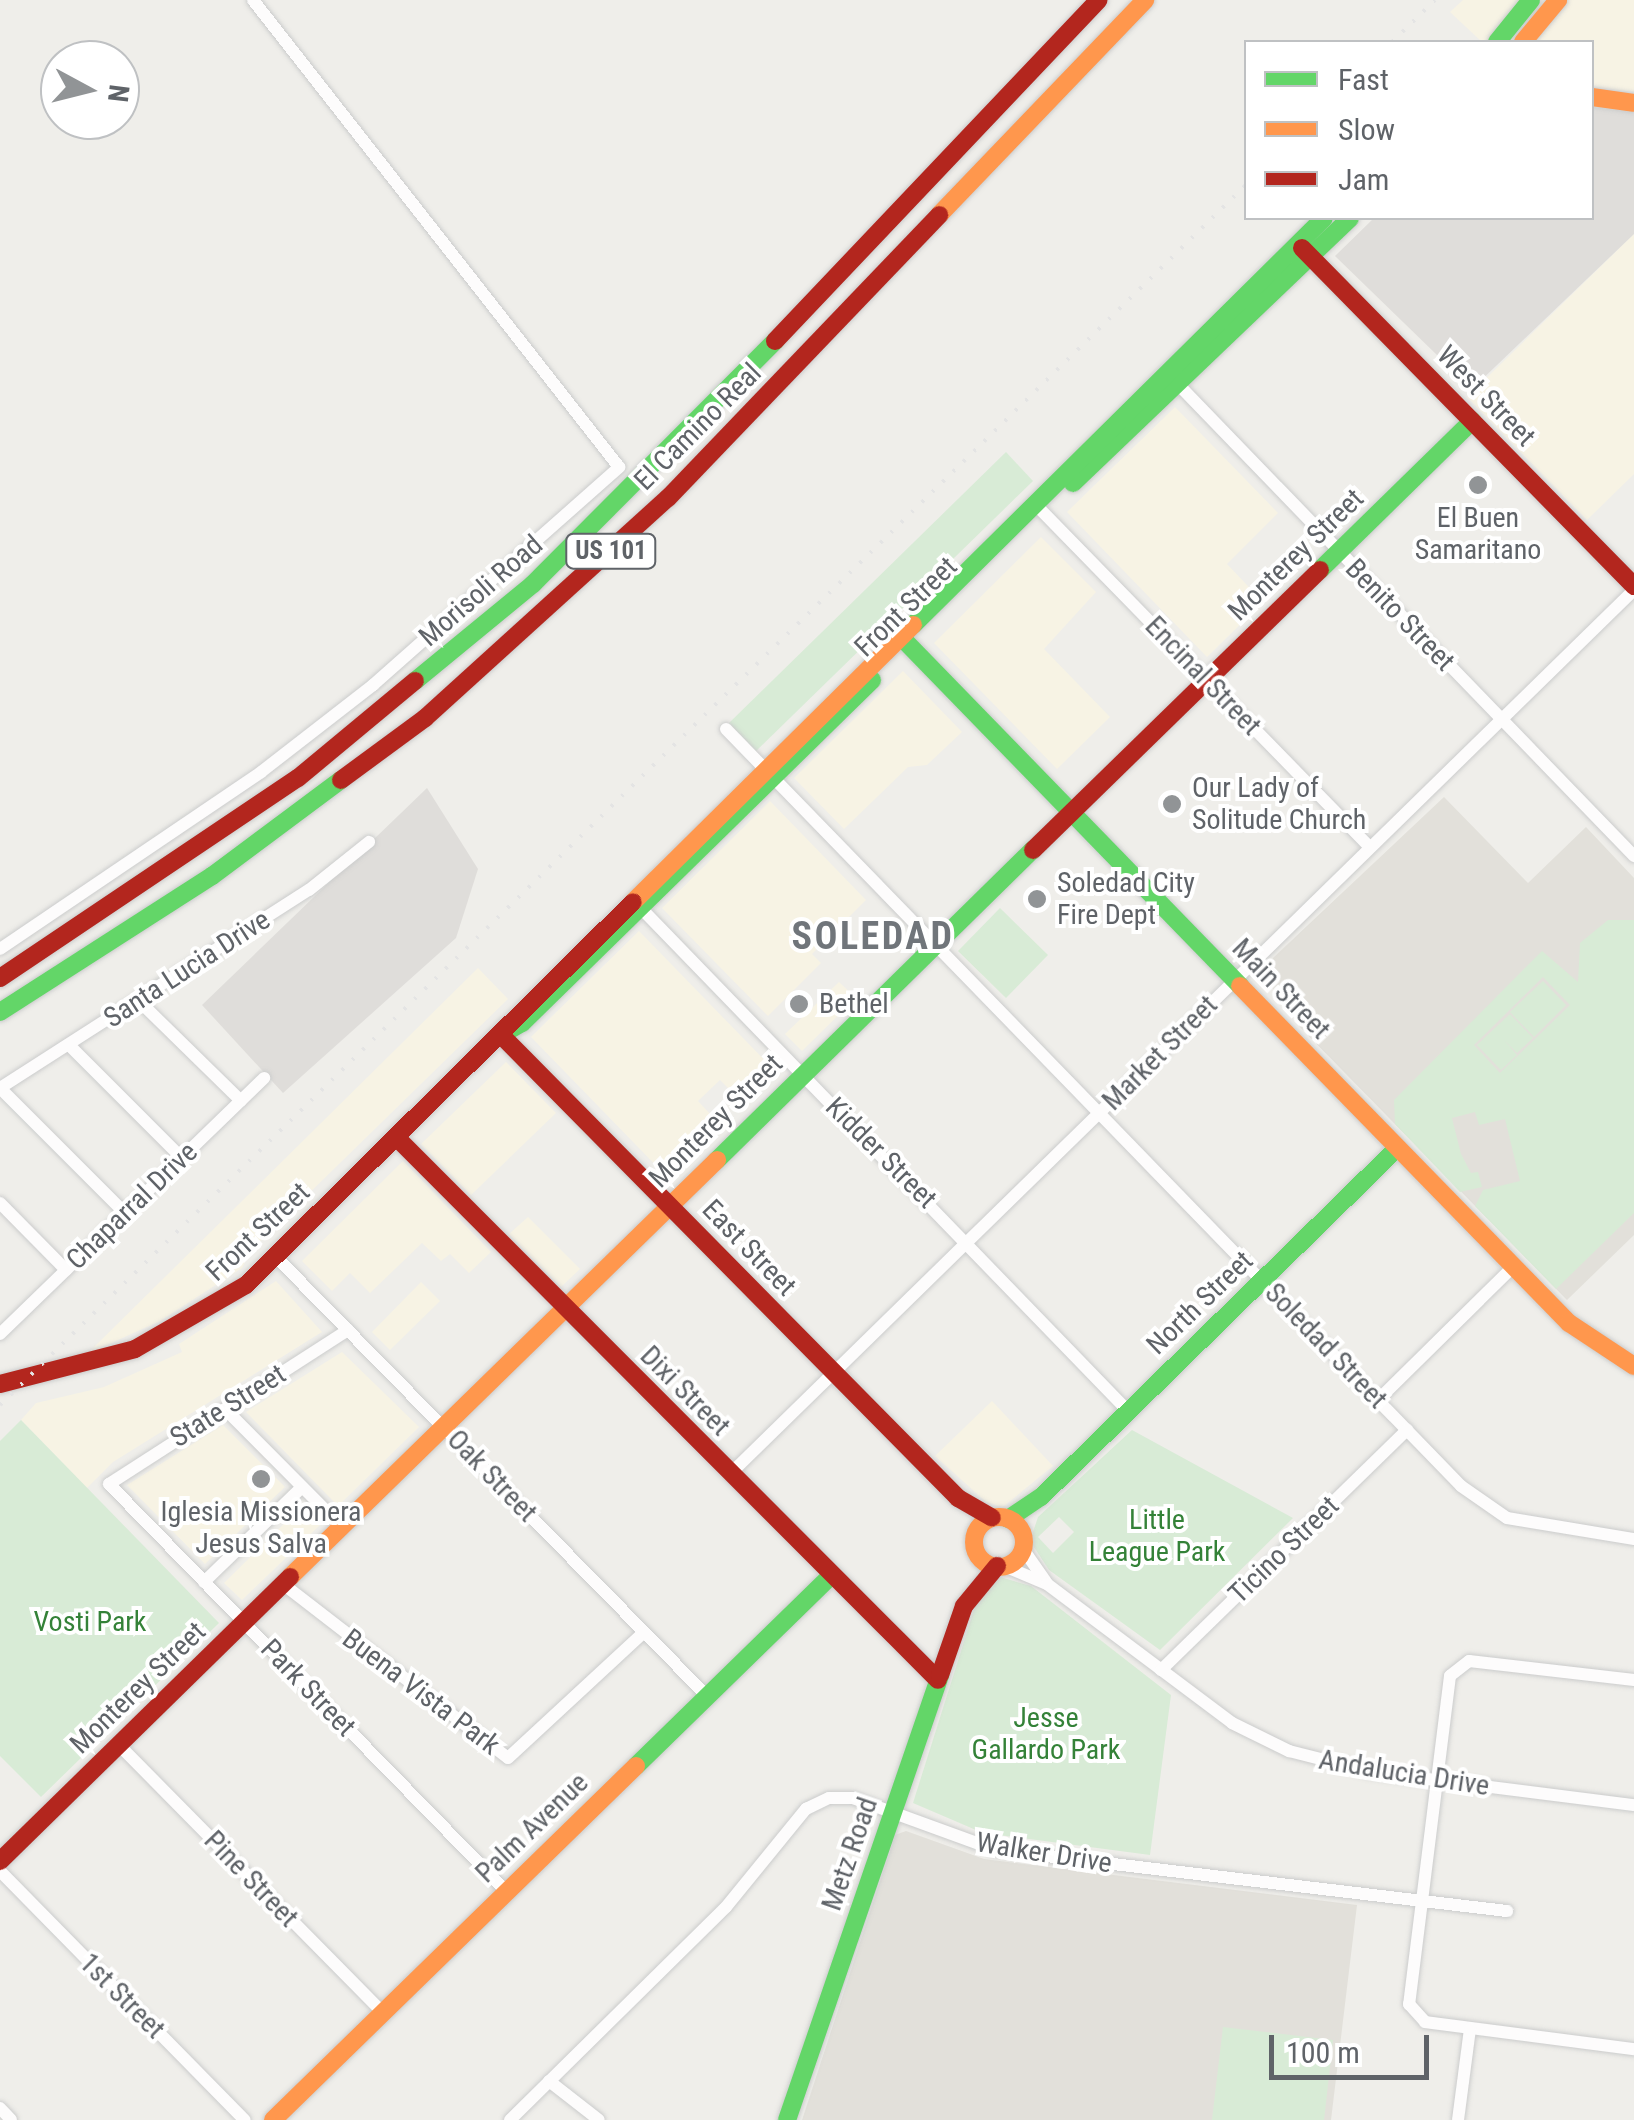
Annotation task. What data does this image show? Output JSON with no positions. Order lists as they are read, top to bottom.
{
  "streets": {
    "main road": [
      "West Street",
      "El Camino Real",
      "US 101",
      "Monterey Street",
      "Front Street",
      "Main Street",
      "East Street",
      "North Street",
      "Dixi Street",
      "Palm Avenue",
      "Metz Road"
    ],
    "street": [
      "Morisoli Road",
      "Benito Street",
      "Encinal Street",
      "Santa Lucia Drive",
      "Market Street",
      "Kidder Street",
      "Chaparral Drive",
      "Soledad Street",
      "State Street",
      "Oak Street",
      "Ticino Street",
      "Park Street",
      "Buena Vista Park",
      "Andalucia Drive",
      "Walker Drive",
      "Pine Street",
      "1st Street"
    ]
  },
  "crossings": [
    ["West Street", "Monterey Street"],
    ["West Street", "Front Street"],
    ["West Street", "Market Street"],
    ["Monterey Street", "Benito Street"],
    ["Monterey Street", "Encinal Street"],
    ["Monterey Street", "Main Street"],
    ["Monterey Street", "Kidder Street"],
    ["Monterey Street", "East Street"],
    ["Monterey Street", "Soledad Street"],
    ["Monterey Street", "Dixi Street"],
    ["Monterey Street", "Oak Street"],
    ["Monterey Street", "Park Street"],
    ["Monterey Street", "Buena Vista Park"],
    ["Monterey Street", "Pine Street"],
    ["Front Street", "Benito Street"],
    ["Front Street", "Encinal Street"],
    ["Front Street", "Main Street"],
    ["Front Street", "Kidder Street"],
    ["Front Street", "East Street"],
    ["Front Street", "Soledad Street"],
    ["Front Street", "Dixi Street"],
    ["Front Street", "Oak Street"],
    ["Benito Street", "Market Street"],
    ["Encinal Street", "Market Street"],
    ["Main Street", "Market Street"],
    ["Main Street", "North Street"],
    ["Market Street", "Kidder Street"],
    ["Market Street", "East Street"],
    ["Market Street", "Soledad Street"],
    ["Market Street", "Dixi Street"],
    ["Kidder Street", "North Street"],
    ["East Street", "North Street"],
    ["East Street", "Andalucia Drive"],
    ["East Street", "Metz Road"],
    ["North Street", "Soledad Street"],
    ["North Street", "Andalucia Drive"],
    ["North Street", "Metz Road"],
    ["Soledad Street", "Ticino Street"],
    ["Dixi Street", "Palm Avenue"],
    ["Dixi Street", "Metz Road"],
    ["State Street", "Oak Street"],
    ["State Street", "Park Street"],
    ["Oak Street", "Buena Vista Park"],
    ["Oak Street", "Palm Avenue"],
    ["Ticino Street", "Andalucia Drive"],
    ["Park Street", "Palm Avenue"],
    ["Andalucia Drive", "Metz Road"],
    ["Palm Avenue", "Pine Street"],
    ["Walker Drive", "Metz Road"]
  ],
  "districts": ["SOLEDAD"],
  "parks": ["Little League Park", "Vosti Park", "Jesse Gallardo Park"],
  "places": [
    "El Buen Samaritano",
    "Our Lady of Solitude Church",
    "Soledad City Fire Dept",
    "Bethel",
    "Iglesia Missionera Jesus Salva"
  ],
  "legend": ["Fast", "Slow", "Jam"],
  "scale_bar": "100 m",
  "north": "right"
}
